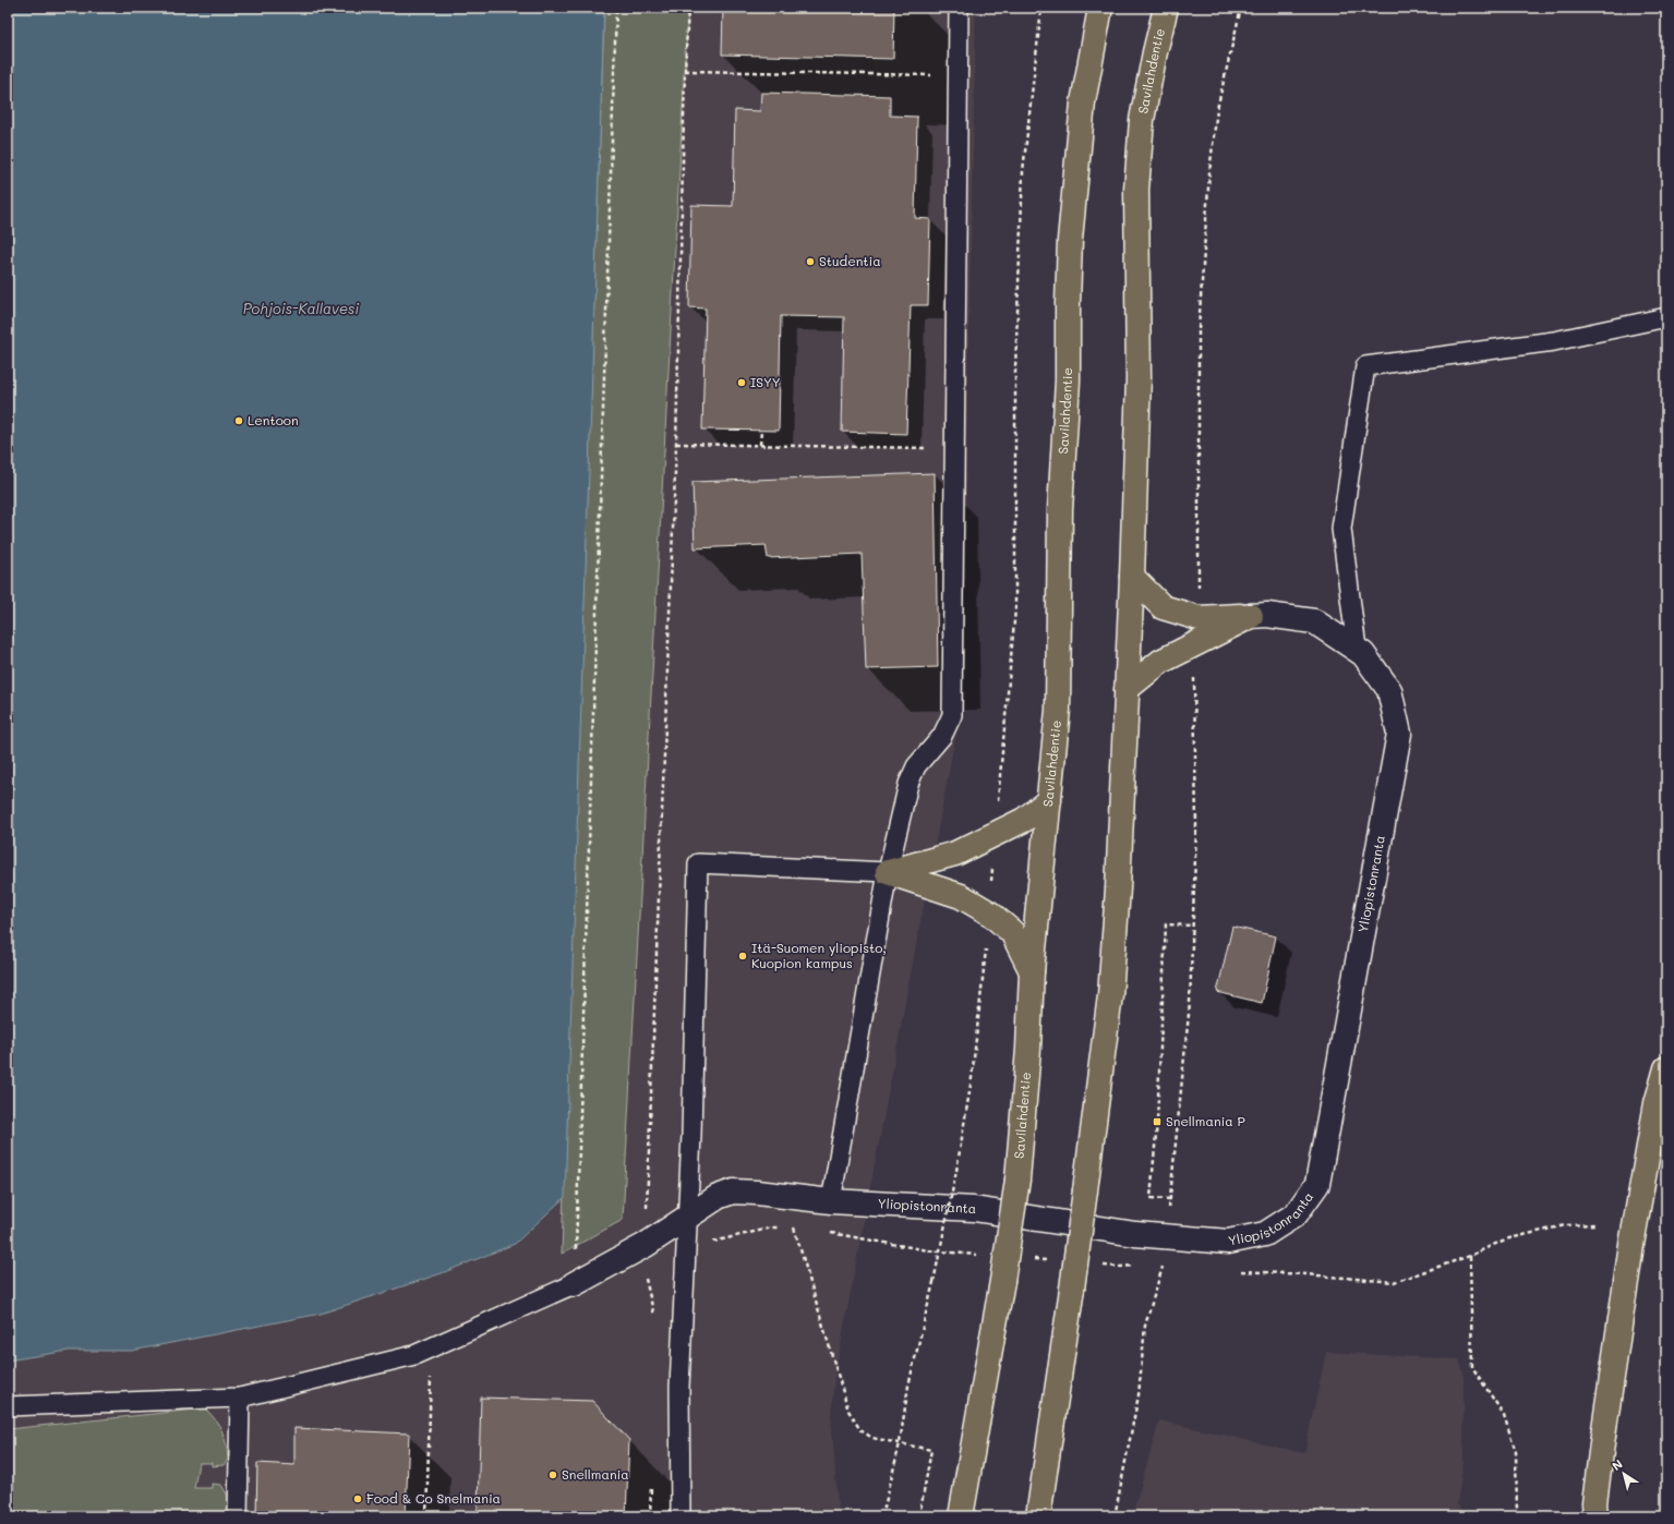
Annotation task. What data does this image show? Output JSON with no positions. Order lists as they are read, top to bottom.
{
  "streets": {
    "main road": ["Savilahdentie"],
    "street": ["Yliopistonranta"]
  },
  "water": ["Pohjois-Kallavesi"],
  "places": {
    "other": [
      "Studentia",
      "ISYY",
      "Lentoon",
      "Itä-Suomen yliopisto, Kuopion kampus",
      "Snellmania",
      "Food & Co Snelmania"
    ],
    "transit": ["Snellmania P"]
  },
  "north": "top left"
}
